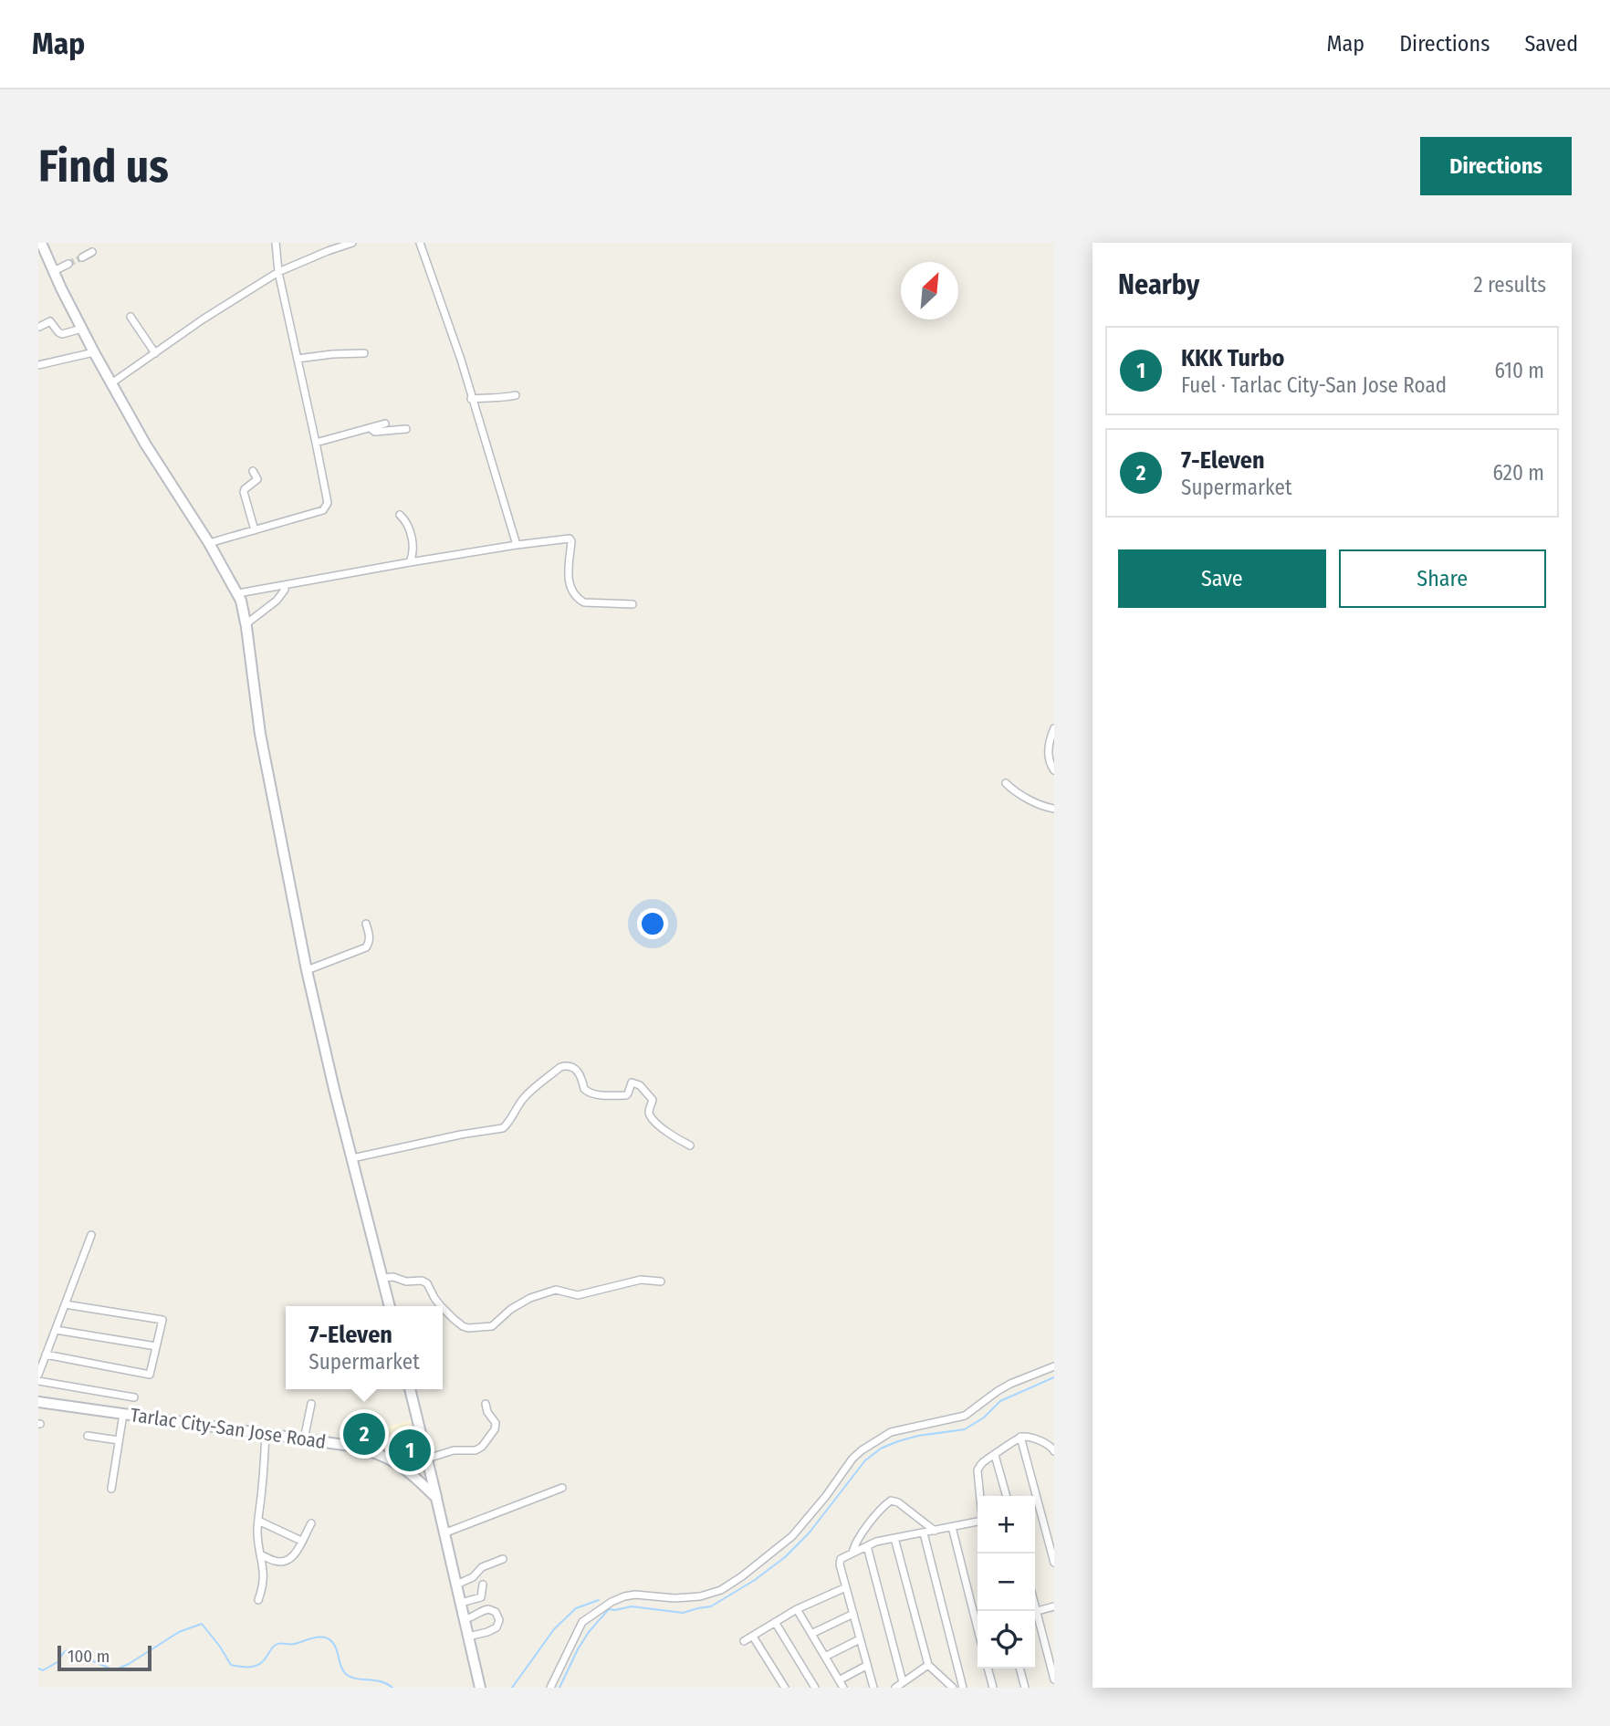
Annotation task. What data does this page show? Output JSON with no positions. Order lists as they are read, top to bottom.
{
  "streets": {
    "street": ["Tarlac City-San Jose Road"]
  },
  "scale_bar": "100 m",
  "north": "top right",
  "page": {
    "header": "Map",
    "nav": ["Map", "Directions", "Saved"],
    "buttons": [
      "Directions",
      ["Save", "Share"]
    ],
    "title": "Find us",
    "heading": ["Nearby", "2 results"],
    "list": [
      {
        "mark": "1",
        "name": "KKK Turbo",
        "note": "Fuel · Tarlac City-San Jose Road",
        "value": "610 m"
      },
      {
        "mark": "2",
        "name": "7-Eleven",
        "note": "Supermarket",
        "value": "620 m"
      }
    ],
    "popup": ["7-Eleven", "Supermarket"],
    "pins": ["2", "1"],
    "map_buttons": ["+", "−"],
    "scale": "100 m"
  }
}
